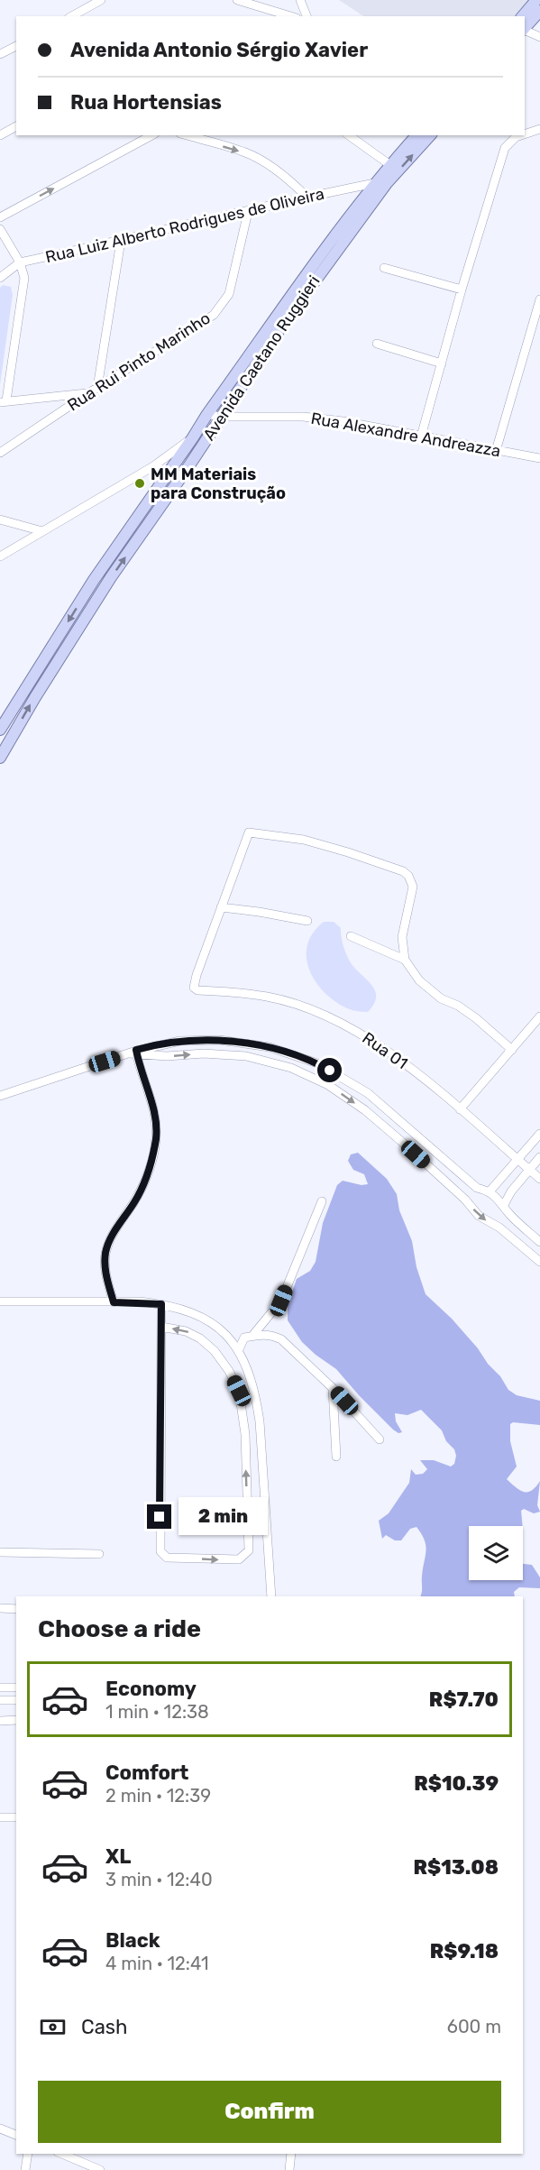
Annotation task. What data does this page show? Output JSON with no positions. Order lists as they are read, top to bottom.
{
  "streets": {
    "main road": ["Avenida Caetano Ruggieri"],
    "street": [
      "Rua Luiz Alberto Rodrigues de Oliveira",
      "Rua Rui Pinto Marinho",
      "Rua Alexandre Andreazza",
      "Rua 01"
    ]
  },
  "crossings": [
    ["Rua Luiz Alberto Rodrigues de Oliveira", "Avenida Caetano Ruggieri"],
    ["Rua Luiz Alberto Rodrigues de Oliveira", "Rua Rui Pinto Marinho"],
    ["Avenida Caetano Ruggieri", "Rua Alexandre Andreazza"]
  ],
  "places": ["MM Materiais para Construção"],
  "page": {
    "banner": ["Avenida Antonio Sérgio Xavier", "Rua Hortensias"],
    "bubble": "2 min",
    "heading": "Choose a ride",
    "list": [
      {
        "name": "Economy",
        "note": "1 min · 12:38",
        "value": "R$7.70"
      },
      {
        "name": "Comfort",
        "note": "2 min · 12:39",
        "value": "R$10.39"
      },
      {
        "name": "XL",
        "note": "3 min · 12:40",
        "value": "R$13.08"
      },
      {
        "name": "Black",
        "note": "4 min · 12:41",
        "value": "R$9.18"
      }
    ],
    "pay": ["Cash", "600 m"],
    "buttons": "Confirm"
  }
}
